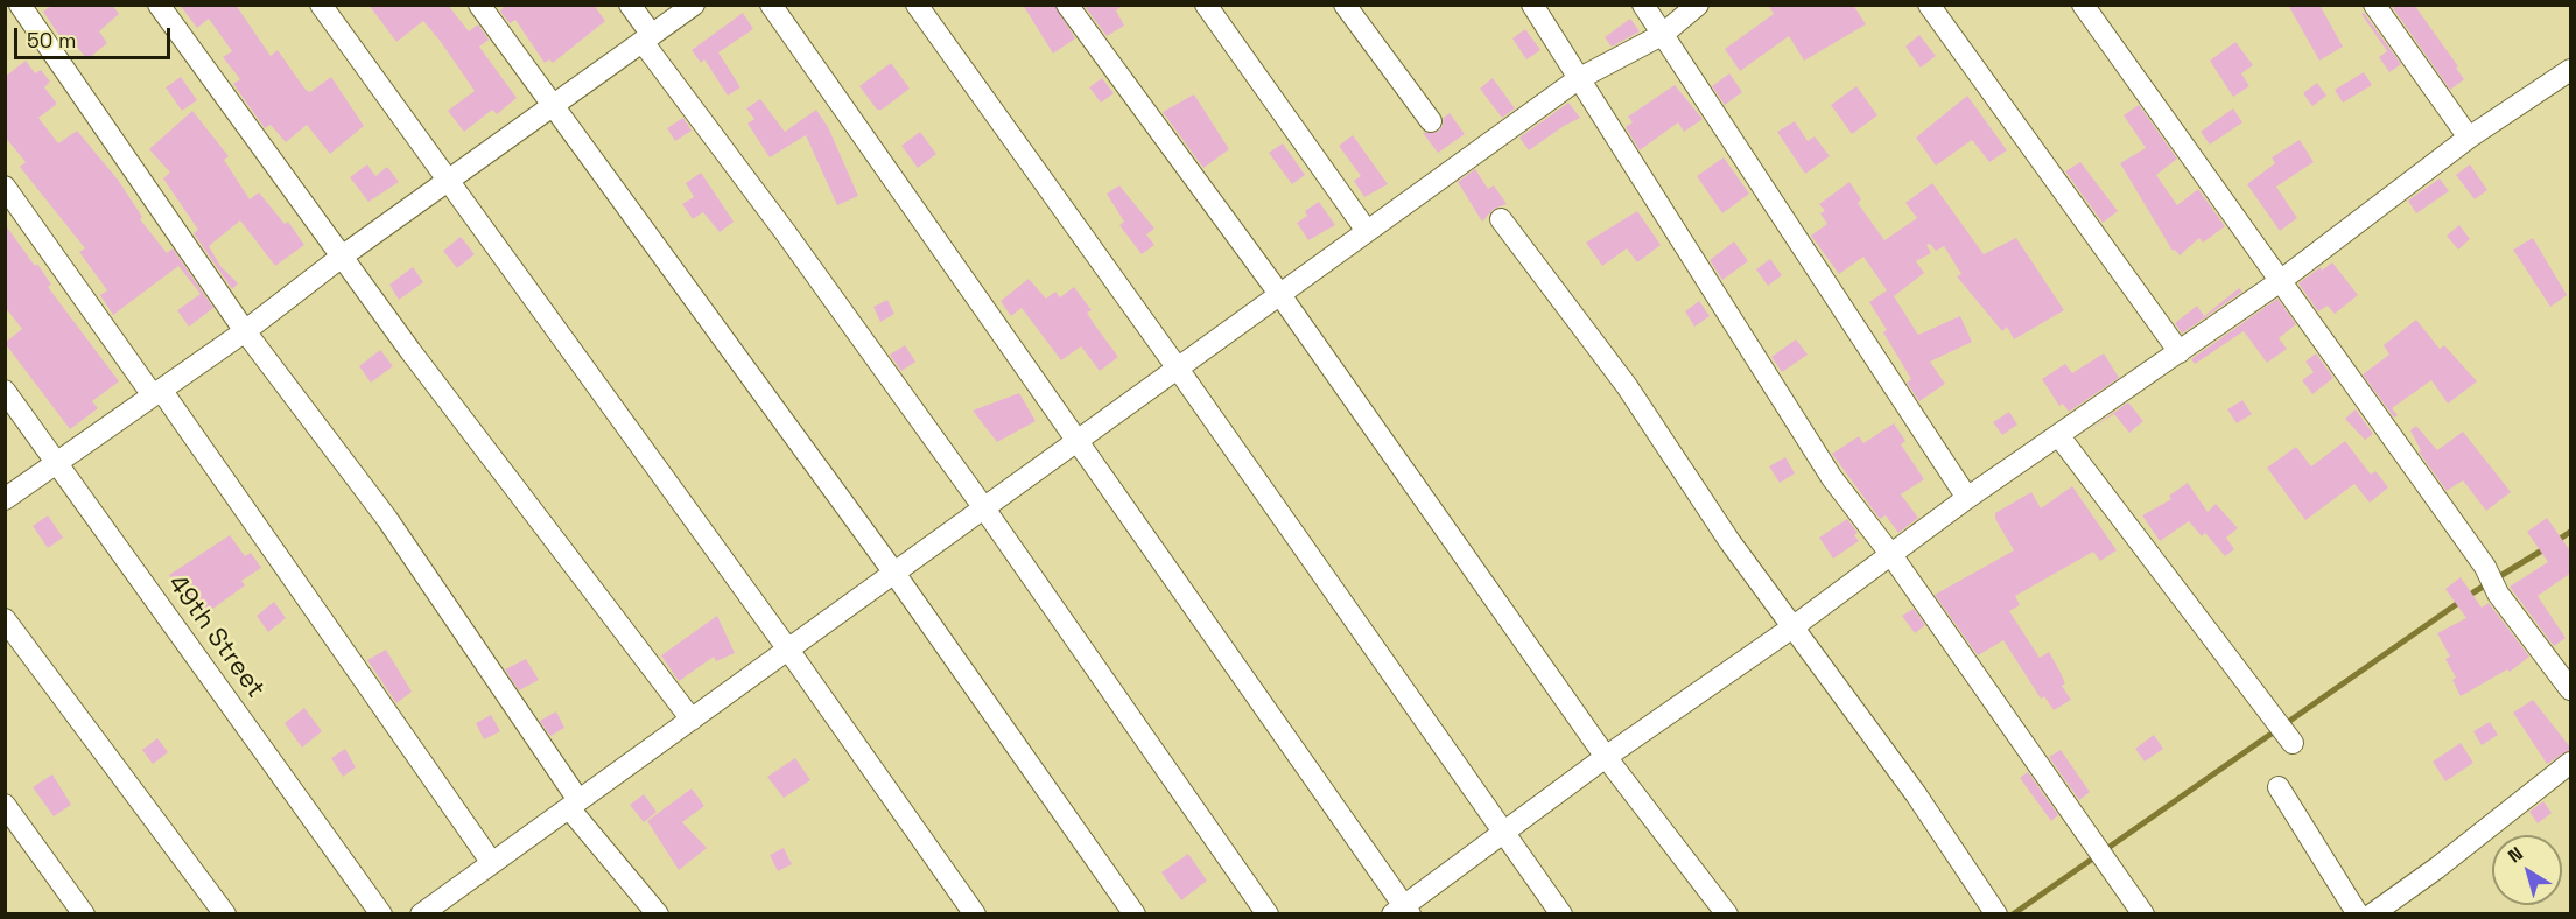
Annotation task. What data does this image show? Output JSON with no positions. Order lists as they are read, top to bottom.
{
  "streets": {
    "street": ["49th Street"]
  },
  "scale_bar": "50 m",
  "north": "top left"
}
